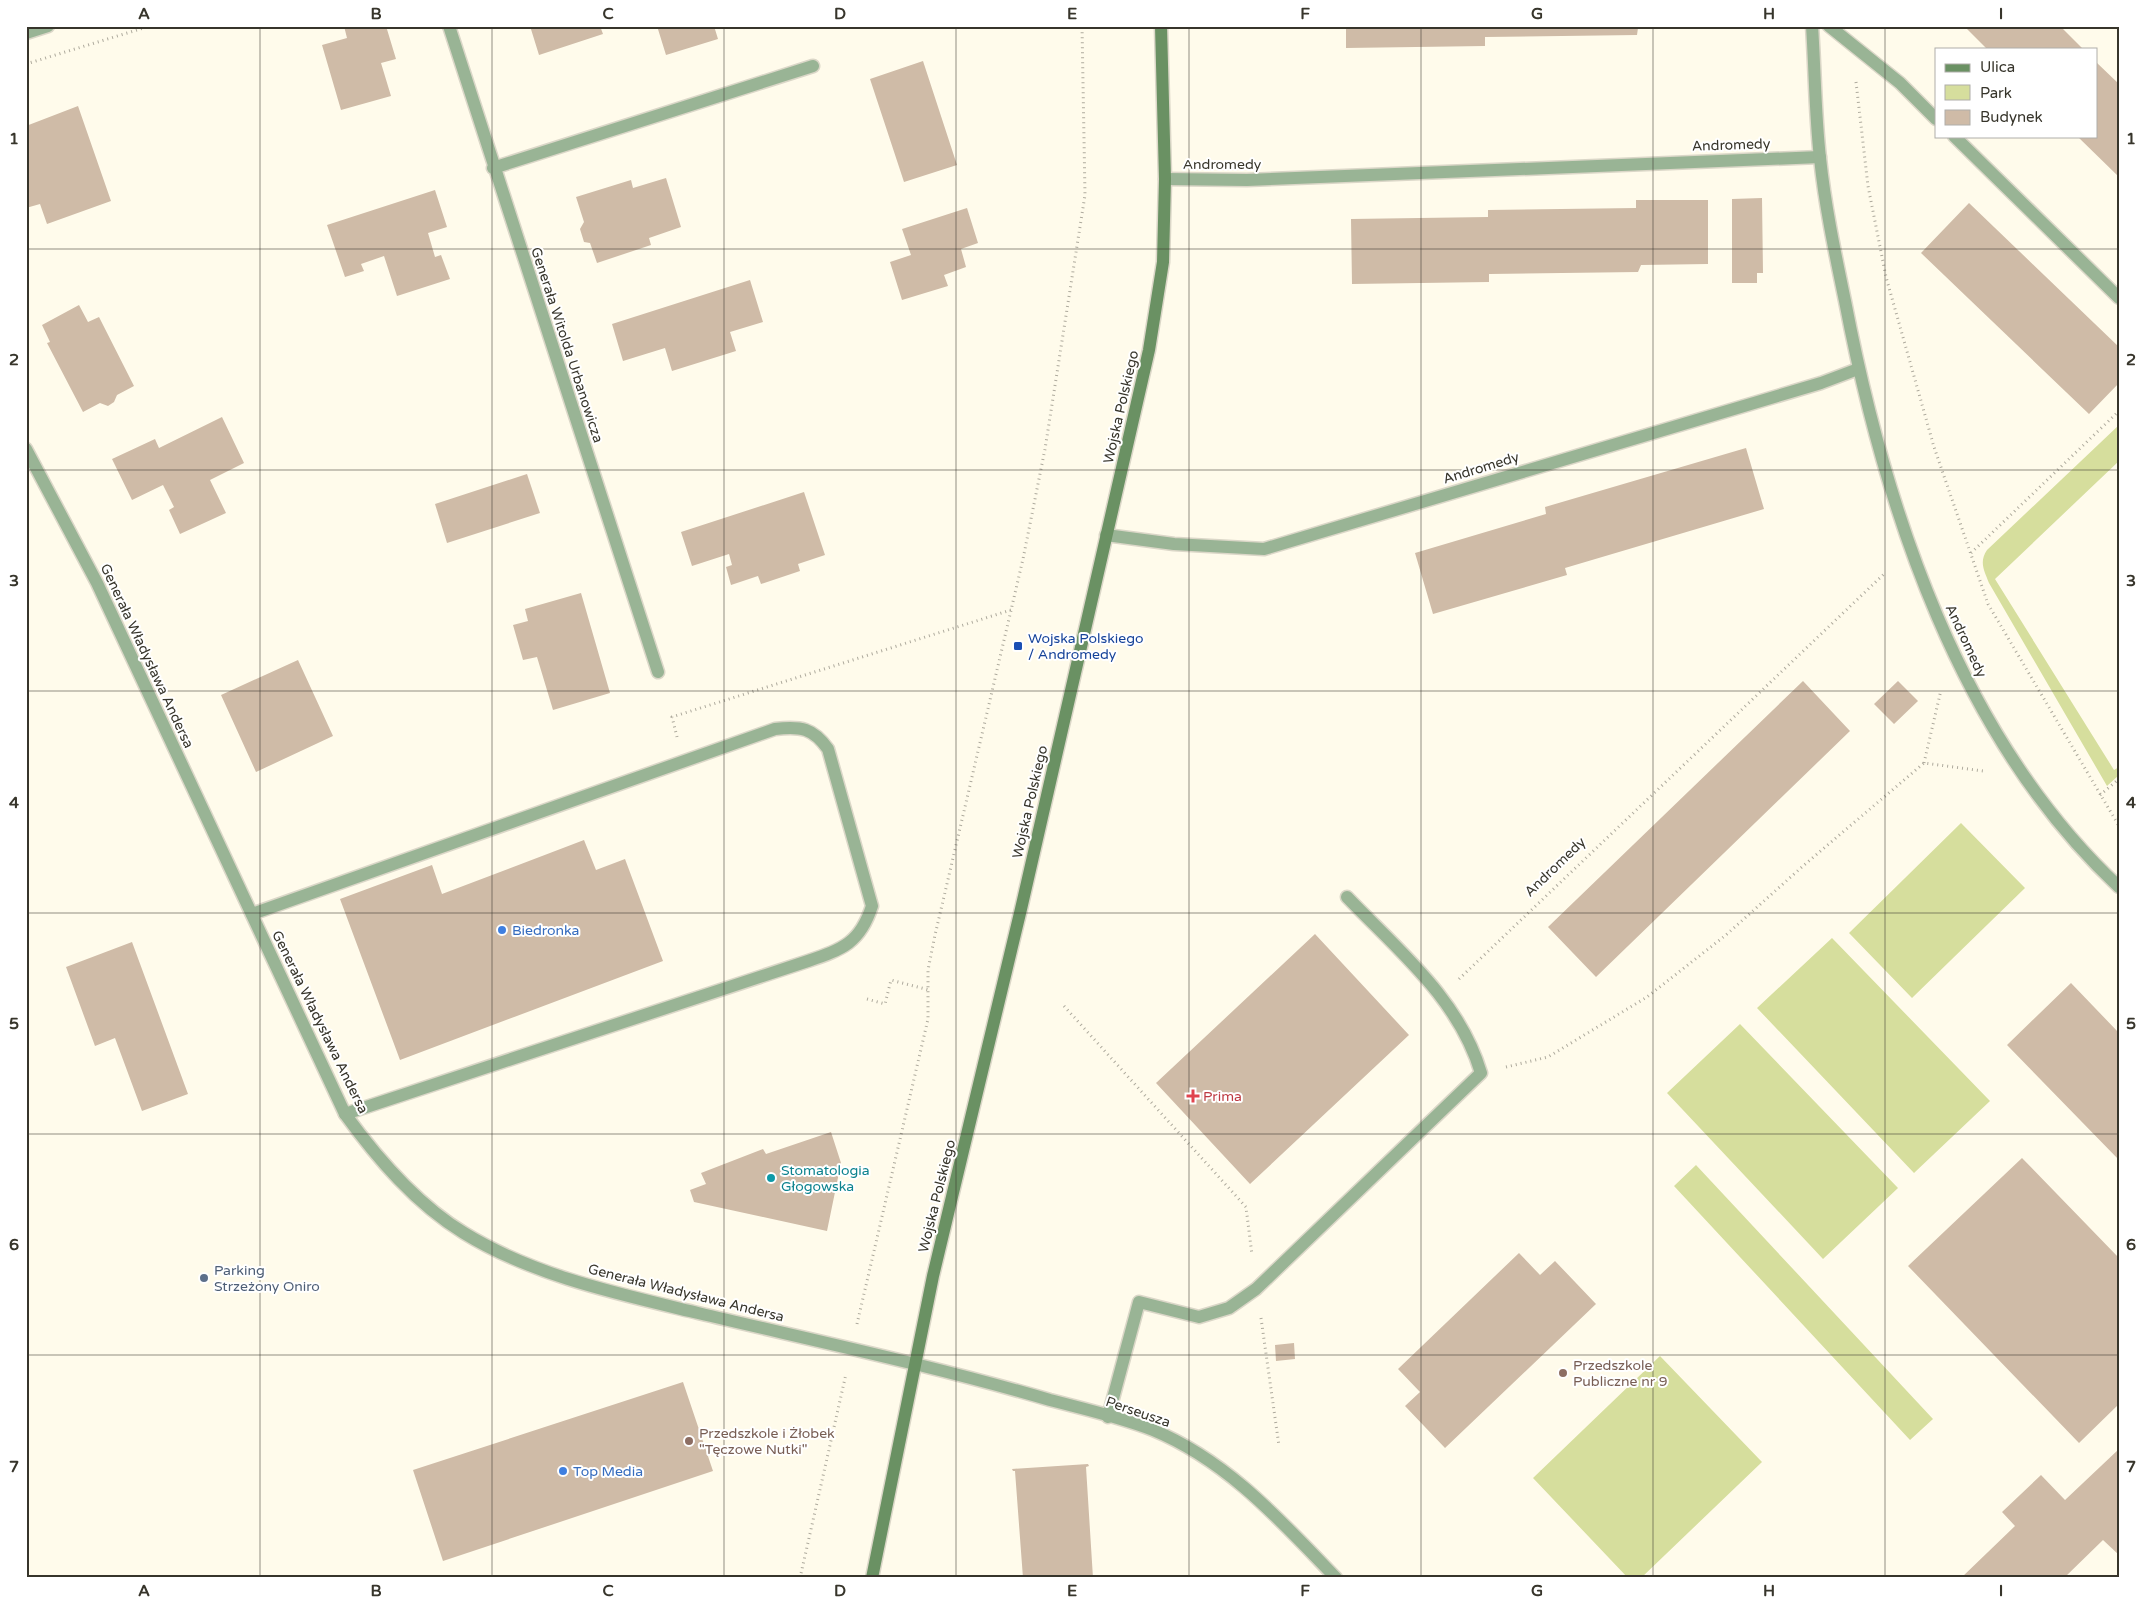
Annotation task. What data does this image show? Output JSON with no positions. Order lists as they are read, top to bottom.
{
  "streets": {
    "street": [
      "Andromedy",
      "Generała Witolda Urbanowicza",
      "Wojska Polskiego",
      "Generała Władysława Andersa",
      "Perseusza"
    ]
  },
  "crossings": [
    ["Andromedy", "Wojska Polskiego"],
    ["Wojska Polskiego", "Generała Władysława Andersa"],
    ["Wojska Polskiego", "Perseusza"],
    ["Generała Władysława Andersa", "Perseusza"]
  ],
  "places": {
    "transit": ["Wojska Polskiego / Andromedy"],
    "other": [
      "Biedronka",
      "Stomatologia Głogowska",
      "Parking Strzeżony Oniro",
      "Przedszkole Publiczne nr 9",
      "Przedszkole i Żłobek \"Tęczowe Nutki\"",
      "Top Media"
    ],
    "health": ["Prima"]
  },
  "legend": ["Ulica", "Park", "Budynek"],
  "grid": {
    "columns": [
      "A",
      "B",
      "C",
      "D",
      "E",
      "F",
      "G",
      "H",
      "I"
    ],
    "rows": [
      "1",
      "2",
      "3",
      "4",
      "5",
      "6",
      "7"
    ]
  }
}
